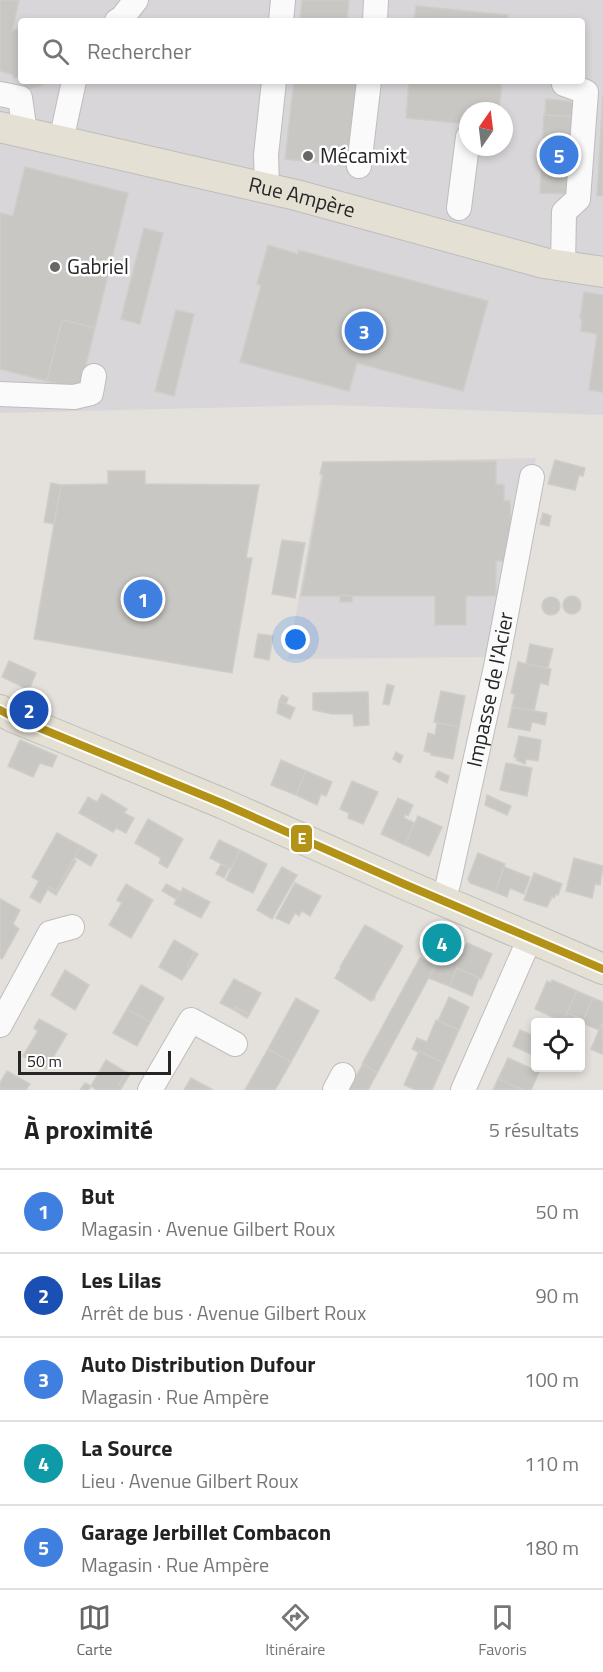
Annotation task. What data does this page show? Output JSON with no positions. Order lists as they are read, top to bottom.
{
  "streets": {
    "main road": ["Rue Ampère"],
    "street": ["Impasse de l'Acier"]
  },
  "places": ["Mécamixt", "Gabriel"],
  "lines": ["transit line E"],
  "scale_bar": "50 m",
  "north": "top",
  "page": {
    "search": "Rechercher",
    "pins": [
      "5",
      "3",
      "1",
      "2",
      "4"
    ],
    "scale": "50 m",
    "heading": ["À proximité", "5 résultats"],
    "list": [
      {
        "mark": "1",
        "name": "But",
        "note": "Magasin · Avenue Gilbert Roux",
        "value": "50 m"
      },
      {
        "mark": "2",
        "name": "Les Lilas",
        "note": "Arrêt de bus · Avenue Gilbert Roux",
        "value": "90 m"
      },
      {
        "mark": "3",
        "name": "Auto Distribution Dufour",
        "note": "Magasin · Rue Ampère",
        "value": "100 m"
      },
      {
        "mark": "4",
        "name": "La Source",
        "note": "Lieu · Avenue Gilbert Roux",
        "value": "110 m"
      },
      {
        "mark": "5",
        "name": "Garage Jerbillet Combacon",
        "note": "Magasin · Rue Ampère",
        "value": "180 m"
      }
    ],
    "nav": ["Carte", "Itinéraire", "Favoris"]
  }
}
